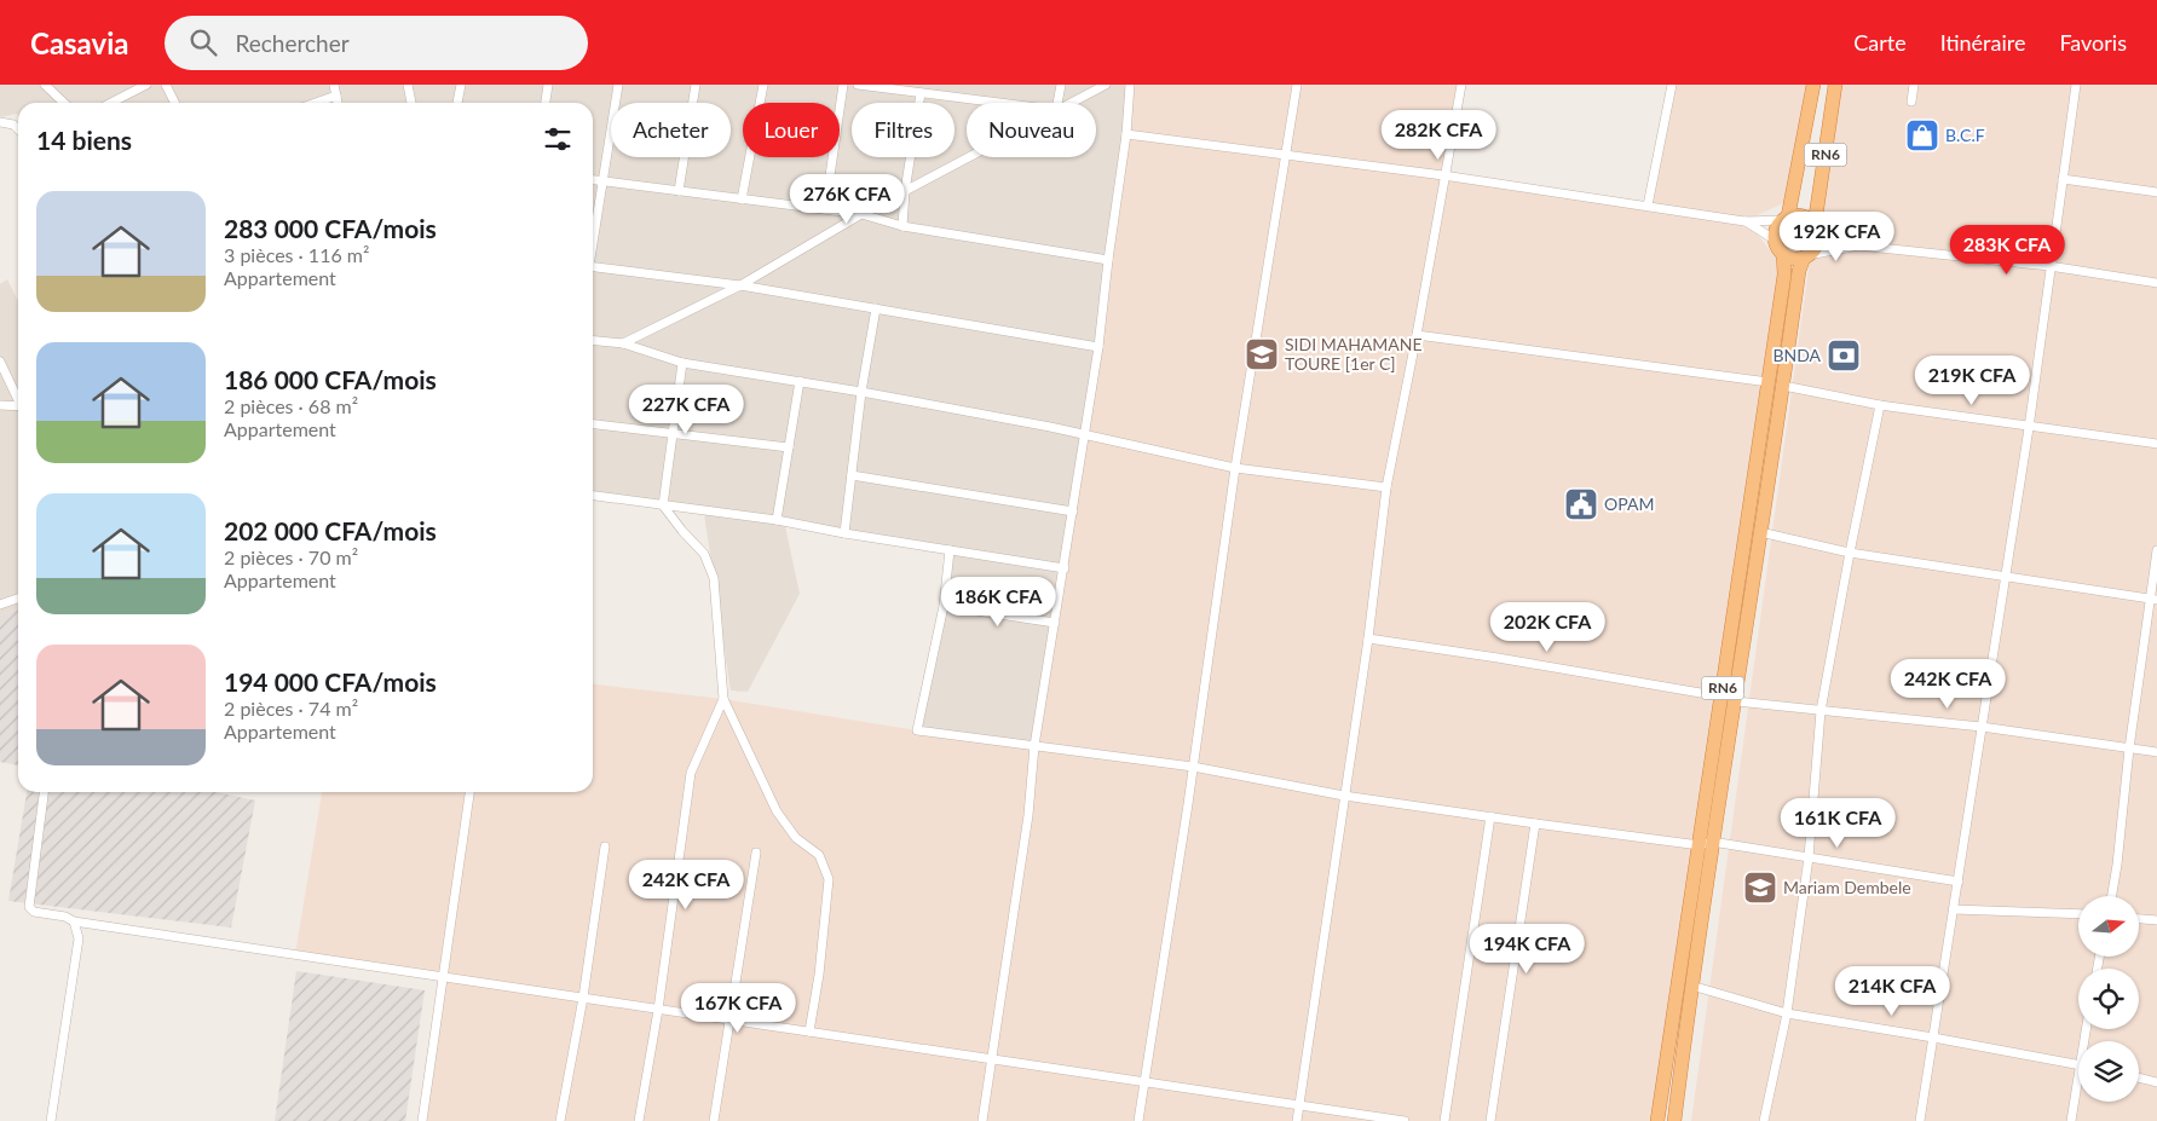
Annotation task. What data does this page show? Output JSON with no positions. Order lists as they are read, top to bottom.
{
  "streets": {
    "highway": ["RN6"]
  },
  "places": {
    "shop": ["B.C.F"],
    "school or university": ["SIDI MAHAMANE TOURE [1er C]", "Mariam Dembele"],
    "bank": ["BNDA"],
    "public building": ["OPAM"]
  },
  "north": "right",
  "page": {
    "header": "Casavia",
    "search": "Rechercher",
    "nav": ["Carte", "Itinéraire", "Favoris"],
    "chip": [
      "Acheter",
      "Louer",
      "Filtres",
      "Nouveau"
    ],
    "heading": "14 biens",
    "price": [
      "282K CFA",
      "276K CFA",
      "192K CFA",
      "283K CFA",
      "219K CFA",
      "227K CFA",
      "186K CFA",
      "202K CFA",
      "242K CFA",
      "161K CFA",
      "242K CFA",
      "194K CFA",
      "214K CFA",
      "167K CFA"
    ],
    "list": [
      {
        "name": "283 000 CFA/mois",
        "note": "3 pièces · 116 m² · Appartement"
      },
      {
        "name": "186 000 CFA/mois",
        "note": "2 pièces · 68 m² · Appartement"
      },
      {
        "name": "202 000 CFA/mois",
        "note": "2 pièces · 70 m² · Appartement"
      },
      {
        "name": "194 000 CFA/mois",
        "note": "2 pièces · 74 m² · Appartement"
      }
    ]
  }
}
